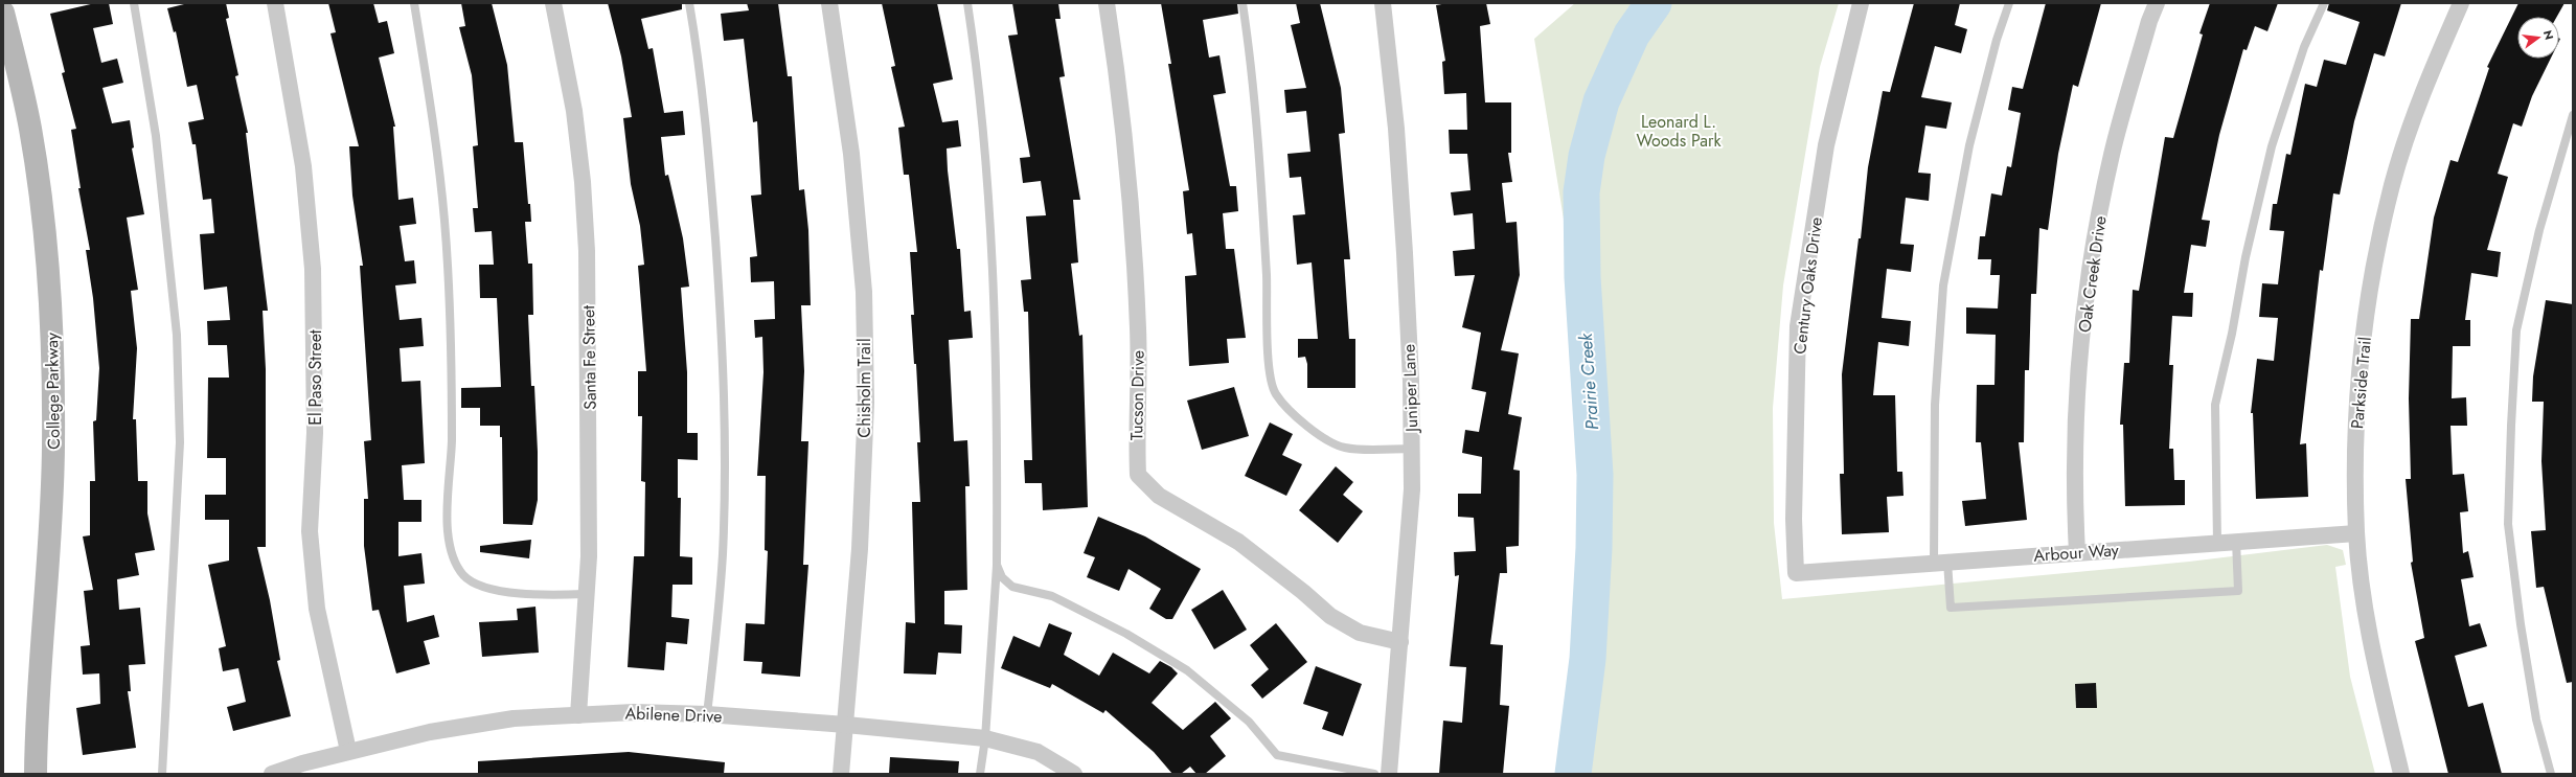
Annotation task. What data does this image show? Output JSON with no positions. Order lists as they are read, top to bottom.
{
  "streets": {
    "main road": ["College Parkway"],
    "street": [
      "Oak Creek Drive",
      "Century Oaks Drive",
      "Santa Fe Street",
      "El Paso Street",
      "Parkside Trail",
      "Chisholm Trail",
      "Juniper Lane",
      "Tucson Drive",
      "Arbour Way",
      "Abilene Drive"
    ]
  },
  "crossings": [
    ["Oak Creek Drive", "Arbour Way"],
    ["Century Oaks Drive", "Arbour Way"],
    ["Santa Fe Street", "Abilene Drive"],
    ["El Paso Street", "Abilene Drive"],
    ["Parkside Trail", "Arbour Way"],
    ["Chisholm Trail", "Abilene Drive"],
    ["Juniper Lane", "Tucson Drive"]
  ],
  "water": ["Prairie Creek"],
  "parks": ["Leonard L. Woods Park"],
  "north": "right"
}
